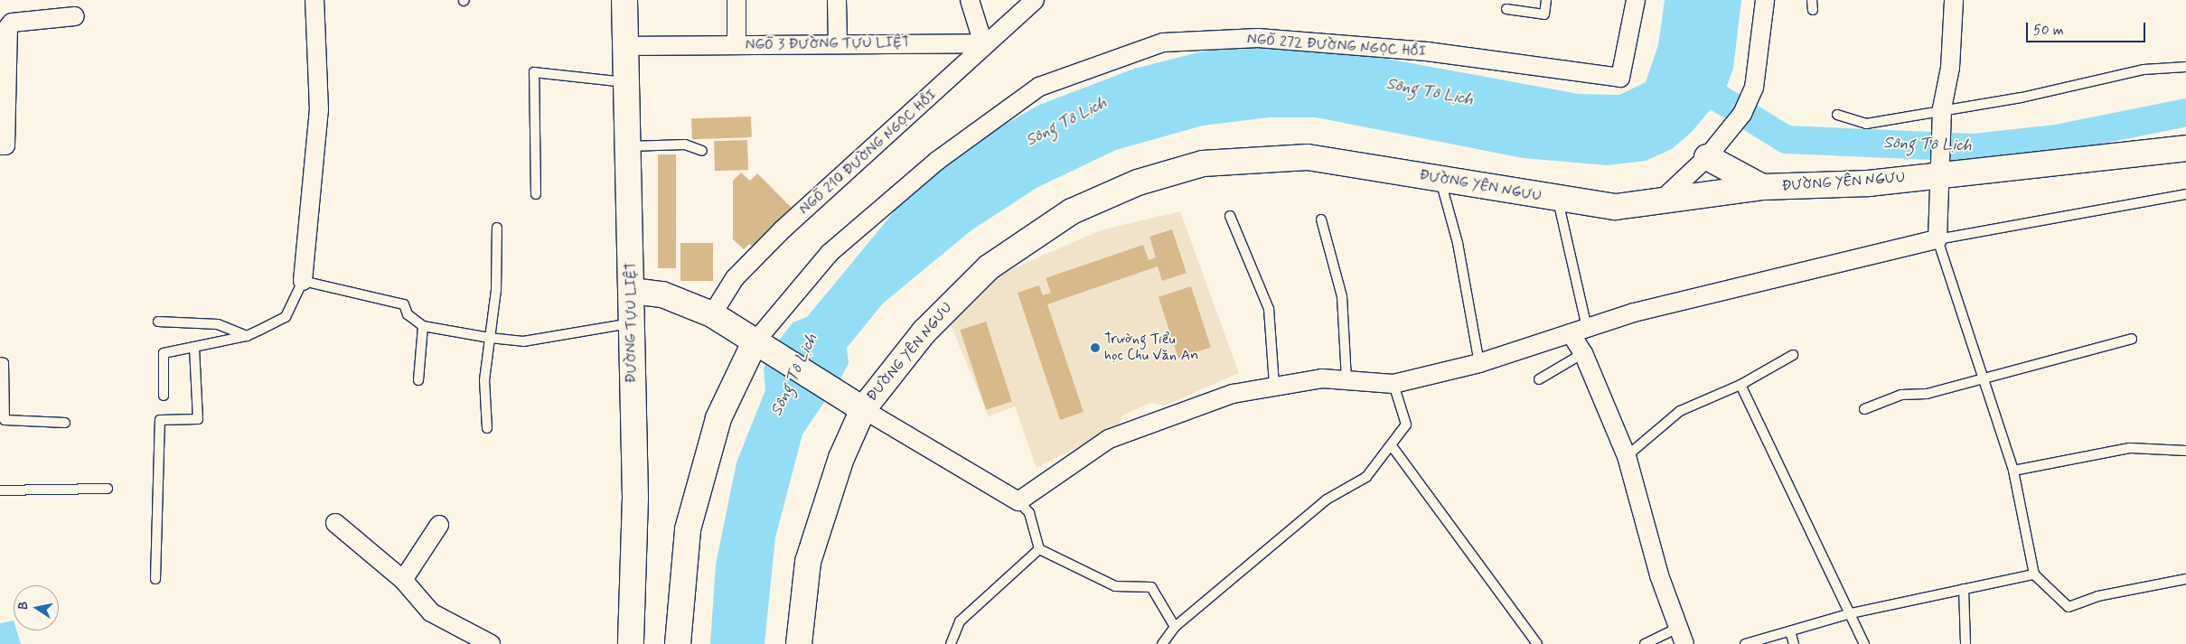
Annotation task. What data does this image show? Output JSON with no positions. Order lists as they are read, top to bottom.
{
  "streets": {
    "street": [
      "NGÕ 3 ĐƯỜNG TỰU LIỆT",
      "NGÕ 272 ĐƯỜNG NGỌC HỒI",
      "NGÕ 210 ĐƯỜNG NGỌC HỒI",
      "ĐƯỜNG YÊN NGƯU",
      "ĐƯỜNG TỰU LIỆT"
    ]
  },
  "crossings": [
    ["NGÕ 3 ĐƯỜNG TỰU LIỆT", "NGÕ 210 ĐƯỜNG NGỌC HỒI"],
    ["NGÕ 3 ĐƯỜNG TỰU LIỆT", "ĐƯỜNG TỰU LIỆT"]
  ],
  "water": ["Sông Tô Lịch"],
  "places": ["Trường Tiểu học Chu Văn An"],
  "scale_bar": "50 m",
  "north": "left"
}
